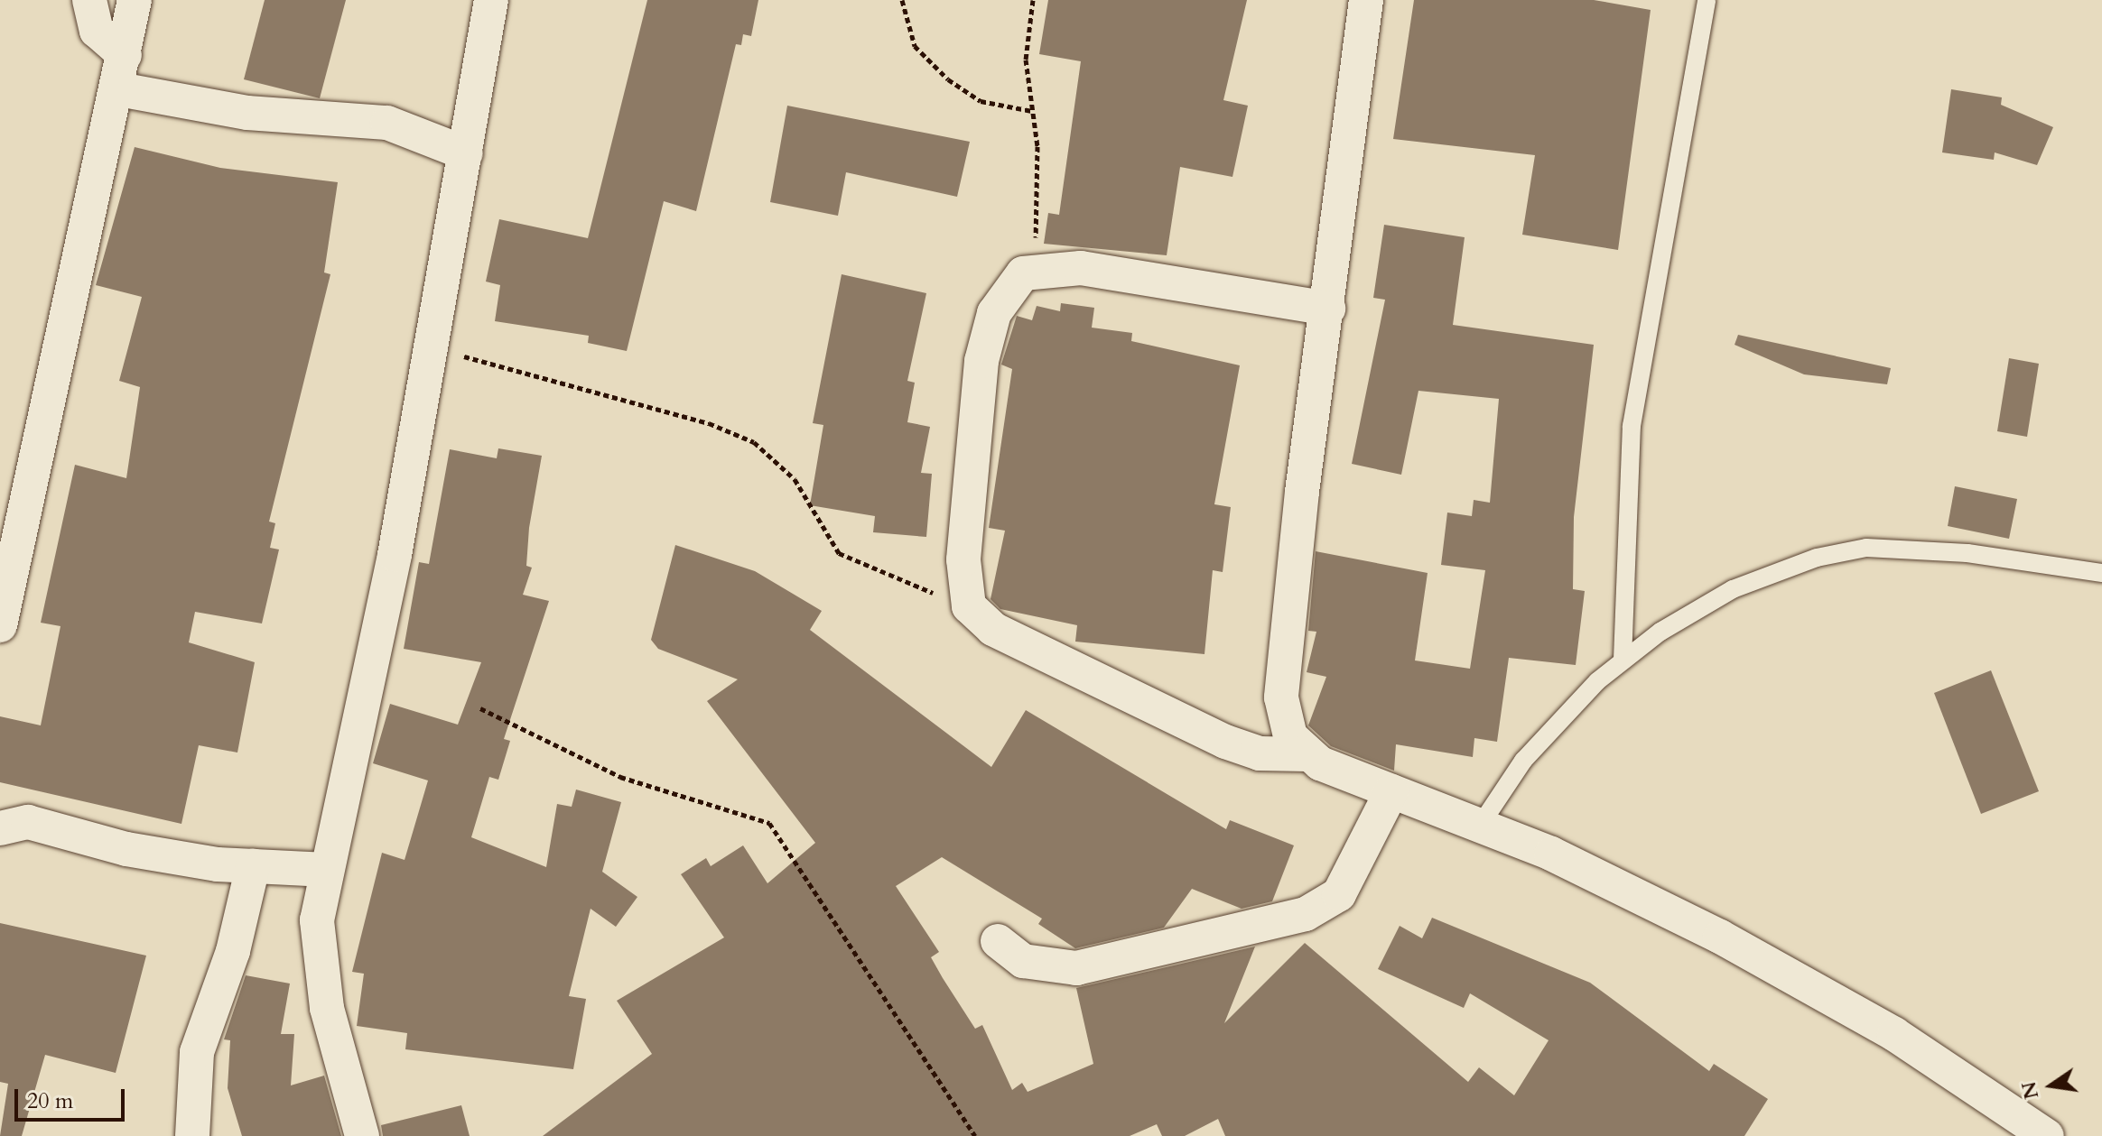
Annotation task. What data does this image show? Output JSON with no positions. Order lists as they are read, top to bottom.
{
  "scale_bar": "20 m",
  "north": "left"
}
